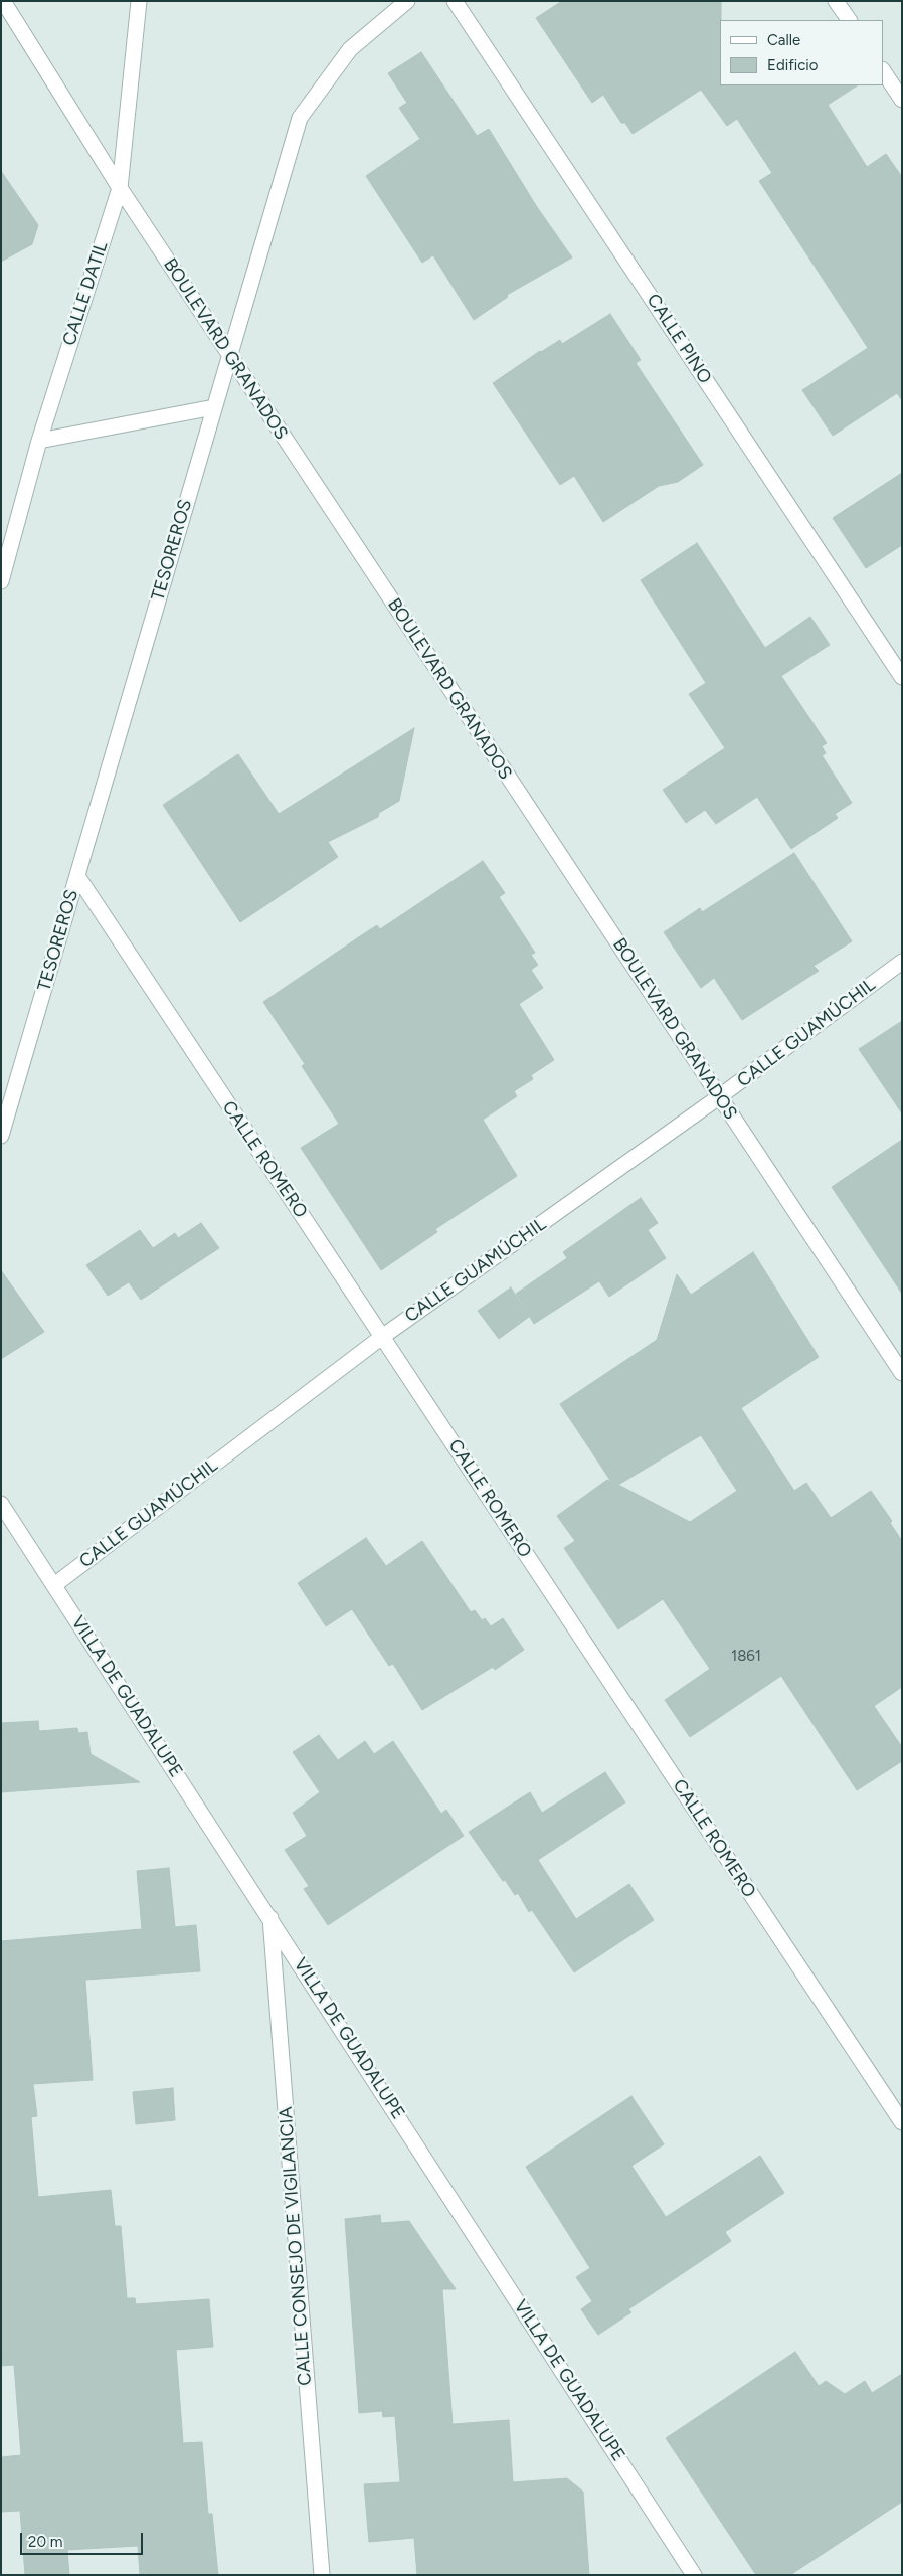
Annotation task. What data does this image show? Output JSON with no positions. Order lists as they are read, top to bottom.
{
  "streets": {
    "street": [
      "CALLE DATIL",
      "CALLE PINO",
      "BOULEVARD GRANADOS",
      "TESOREROS",
      "CALLE GUAMÚCHIL",
      "CALLE ROMERO",
      "VILLA DE GUADALUPE",
      "CALLE CONSEJO DE VIGILANCIA"
    ]
  },
  "crossings": [
    ["CALLE DATIL", "BOULEVARD GRANADOS"],
    ["BOULEVARD GRANADOS", "TESOREROS"],
    ["BOULEVARD GRANADOS", "CALLE GUAMÚCHIL"],
    ["TESOREROS", "CALLE ROMERO"],
    ["CALLE GUAMÚCHIL", "CALLE ROMERO"],
    ["CALLE GUAMÚCHIL", "VILLA DE GUADALUPE"],
    ["VILLA DE GUADALUPE", "CALLE CONSEJO DE VIGILANCIA"]
  ],
  "house_numbers": ["1861"],
  "legend": ["Calle", "Edificio"],
  "scale_bar": "20 m"
}
